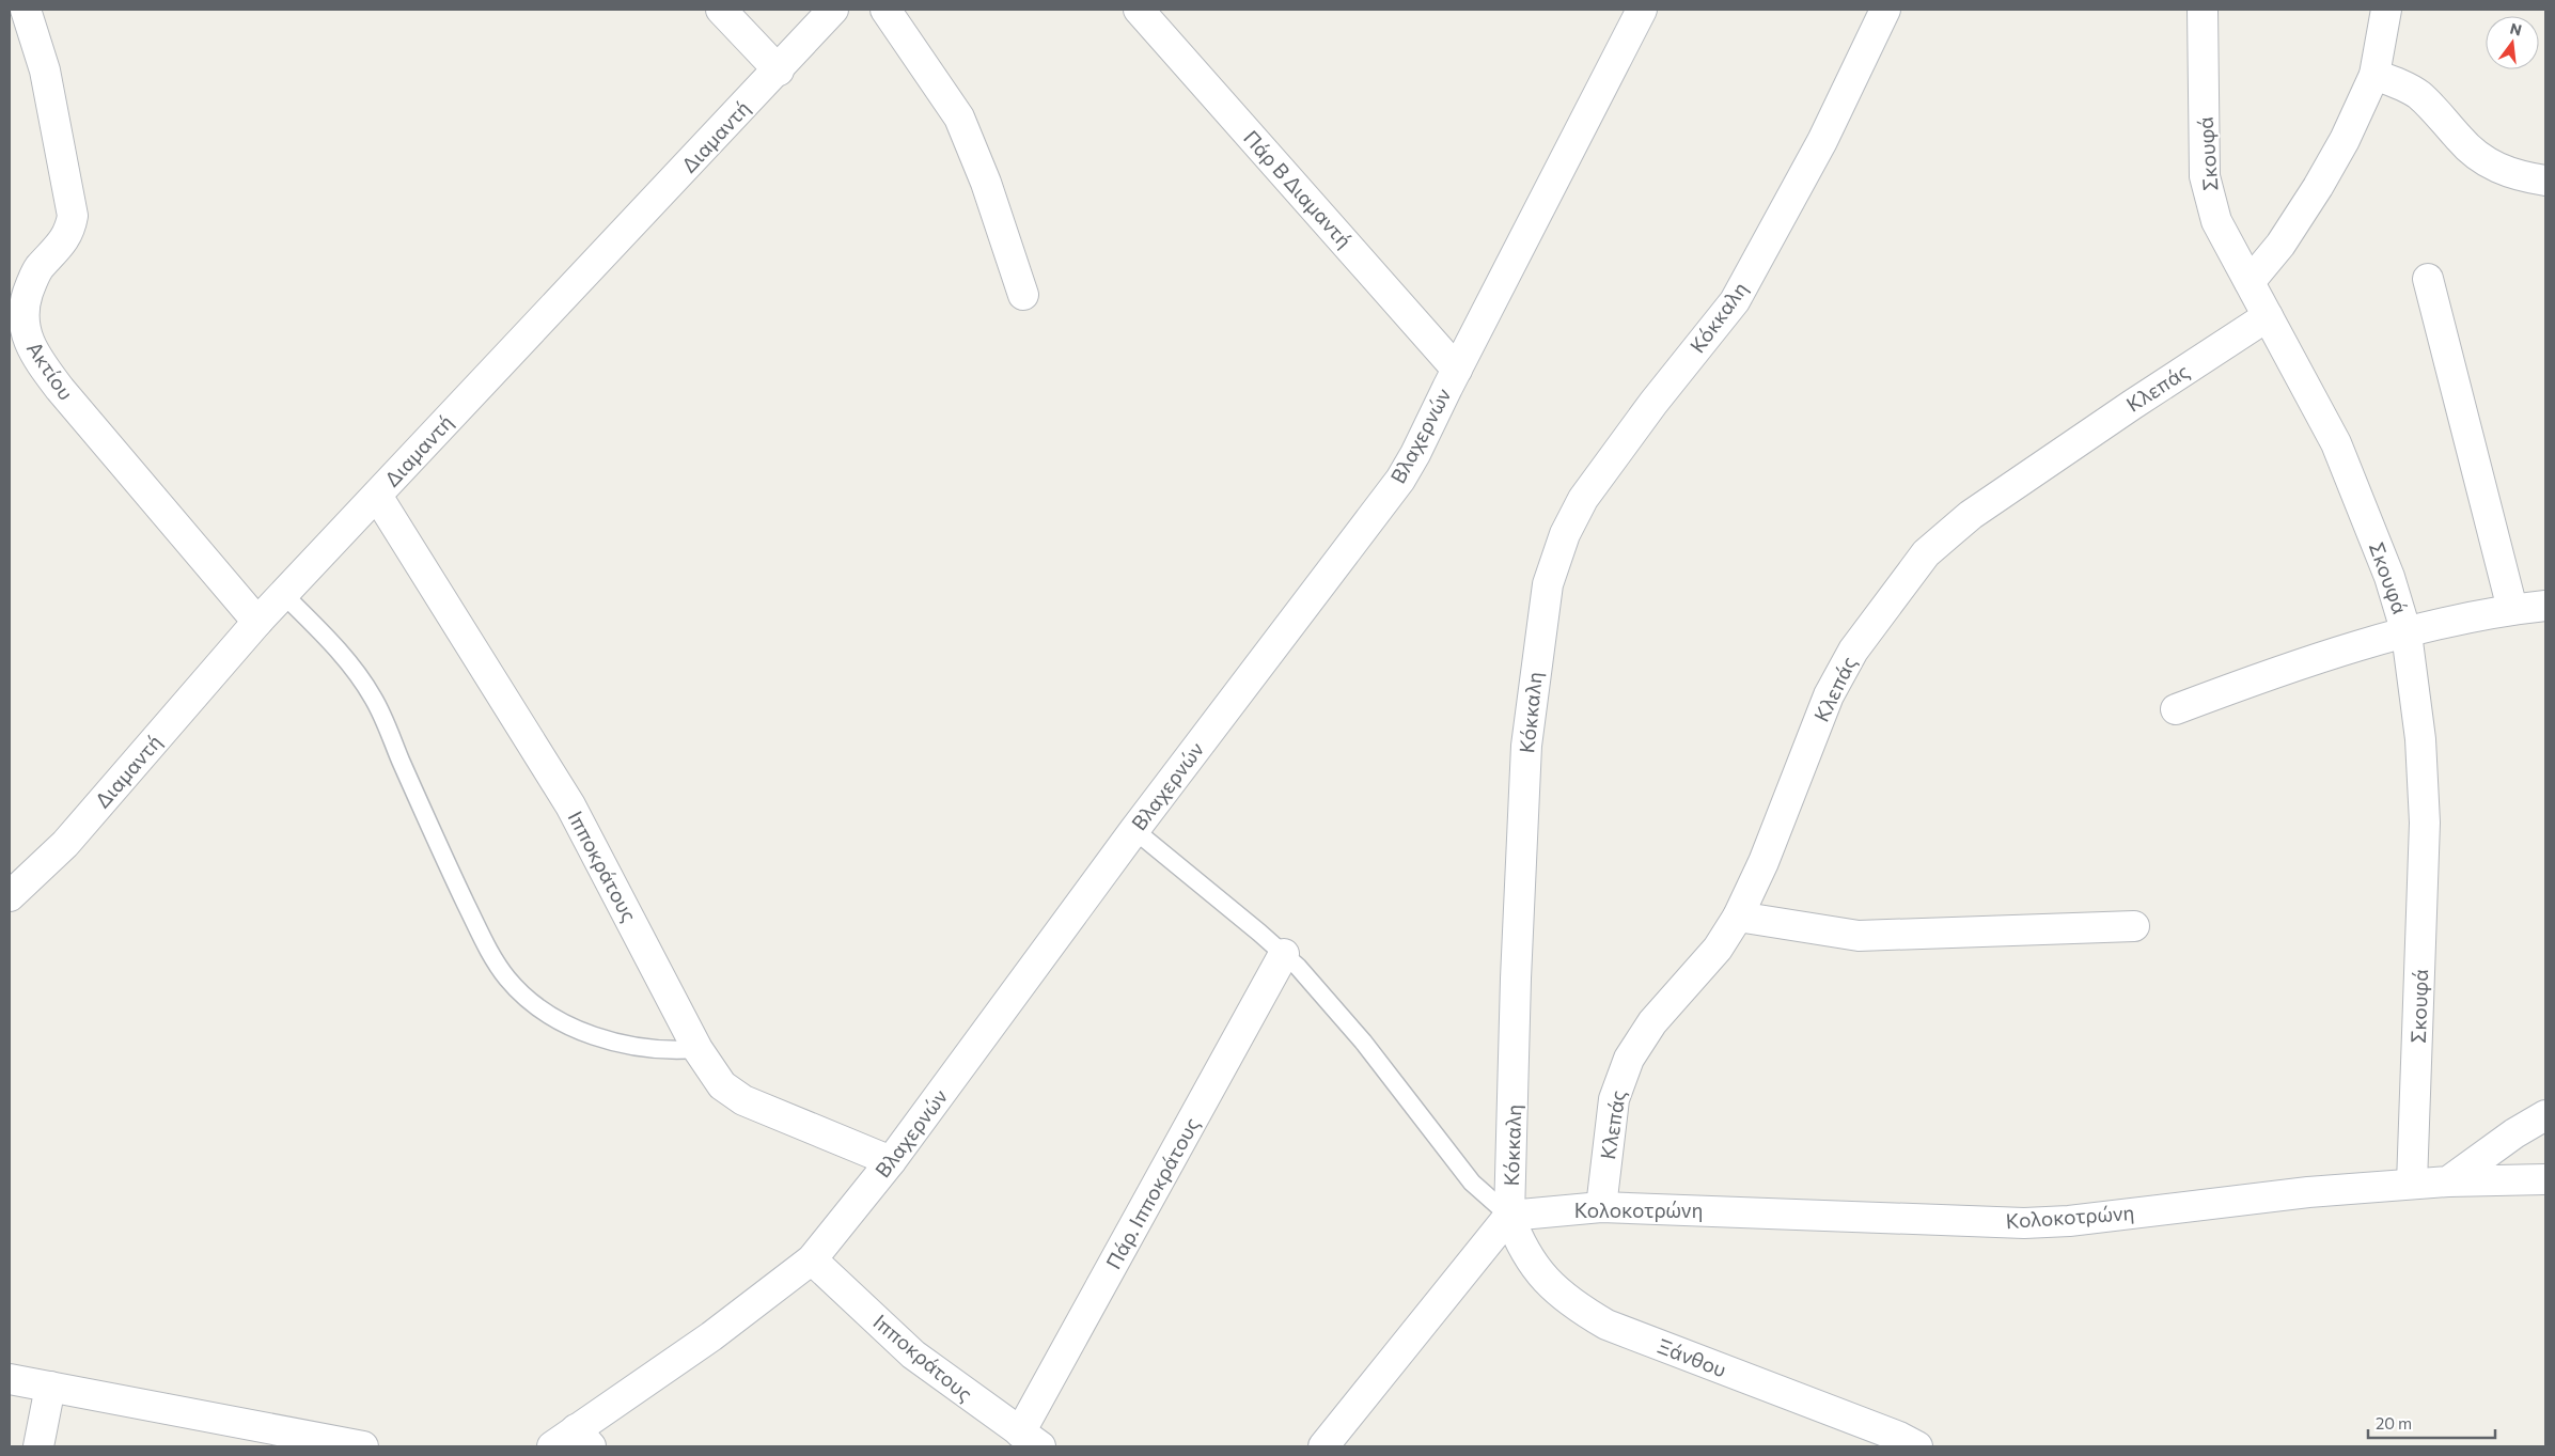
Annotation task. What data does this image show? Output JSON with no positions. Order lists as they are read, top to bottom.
{
  "streets": {
    "street": [
      "Διαμαντή",
      "Σκουφά",
      "Πάρ Β Διαμαντή",
      "Κόκκαλη",
      "Ακτίου",
      "Κλεπάς",
      "Βλαχερνών",
      "Ιπποκράτους",
      "Πάρ. Ιπποκράτους",
      "Κολοκοτρώνη",
      "Ξάνθου"
    ]
  },
  "crossings": [
    ["Διαμαντή", "Ακτίου"],
    ["Διαμαντή", "Ιπποκράτους"],
    ["Σκουφά", "Κλεπάς"],
    ["Σκουφά", "Κολοκοτρώνη"],
    ["Πάρ Β Διαμαντή", "Βλαχερνών"],
    ["Κόκκαλη", "Κολοκοτρώνη"],
    ["Κόκκαλη", "Ξάνθου"],
    ["Κλεπάς", "Κολοκοτρώνη"],
    ["Βλαχερνών", "Ιπποκράτους"],
    ["Ιπποκράτους", "Πάρ. Ιπποκράτους"],
    ["Κολοκοτρώνη", "Ξάνθου"]
  ],
  "scale_bar": "20 m",
  "north": "top"
}
